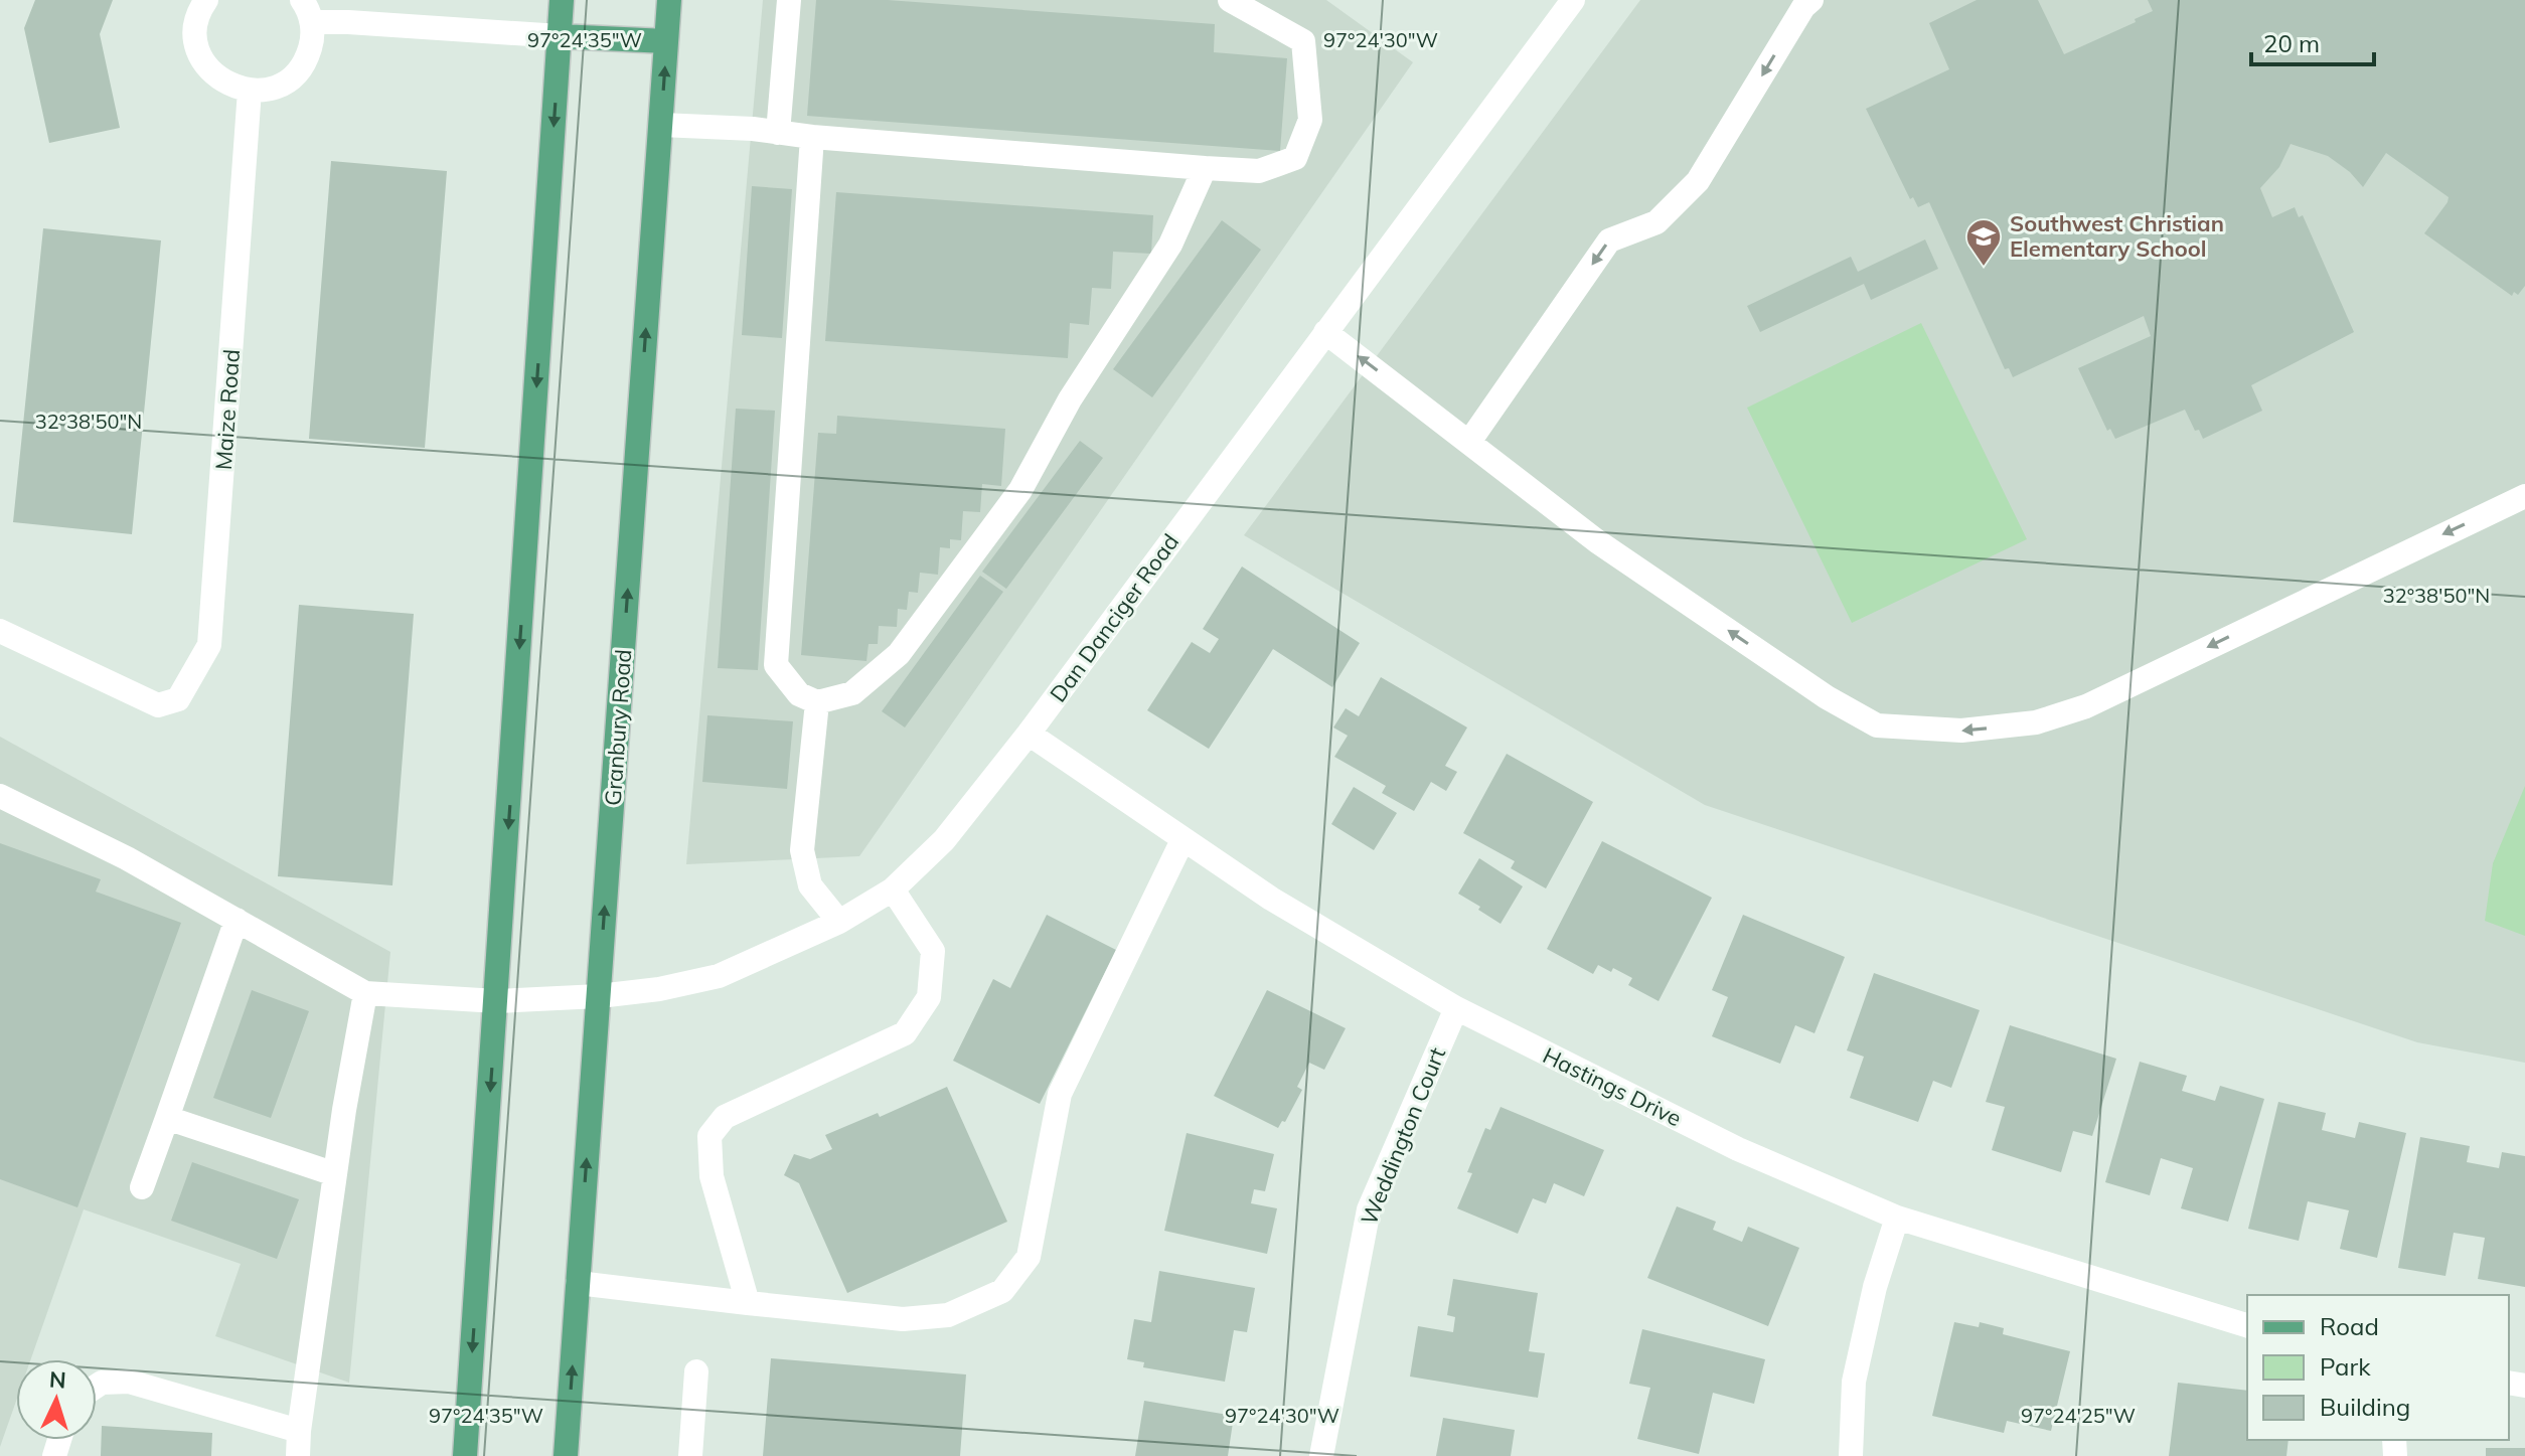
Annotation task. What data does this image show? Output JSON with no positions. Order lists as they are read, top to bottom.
{
  "streets": {
    "main road": ["Granbury Road"],
    "street": [
      "Maize Road",
      "Dan Danciger Road",
      "Hastings Drive",
      "Weddington Court"
    ]
  },
  "crossings": [
    ["Dan Danciger Road", "Granbury Road"],
    ["Dan Danciger Road", "Hastings Drive"],
    ["Hastings Drive", "Weddington Court"]
  ],
  "places": {
    "school or university": ["Southwest Christian Elementary School"]
  },
  "legend": ["Road", "Park", "Building"],
  "scale_bar": "20 m",
  "north": "top",
  "coordinates": [
    "97°24'35\"W",
    "97°24'30\"W",
    "32°38'50\"N",
    "97°24'25\"W"
  ]
}
